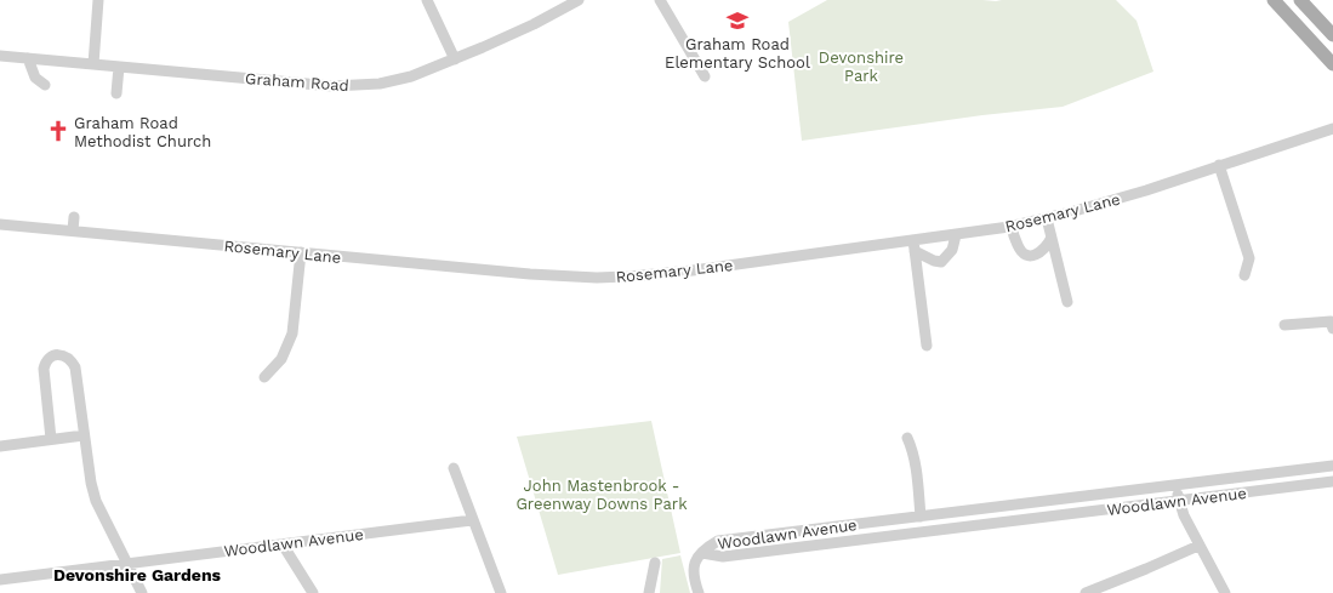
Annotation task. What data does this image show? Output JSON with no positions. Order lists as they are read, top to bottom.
{
  "streets": {
    "street": ["Graham Road", "Rosemary Lane", "Woodlawn Avenue"]
  },
  "districts": ["Devonshire Gardens"],
  "parks": ["Devonshire Park", "John Mastenbrook - Greenway Downs Park"],
  "places": {
    "school or university": ["Graham Road Elementary School"],
    "church": ["Graham Road Methodist Church"]
  }
}
